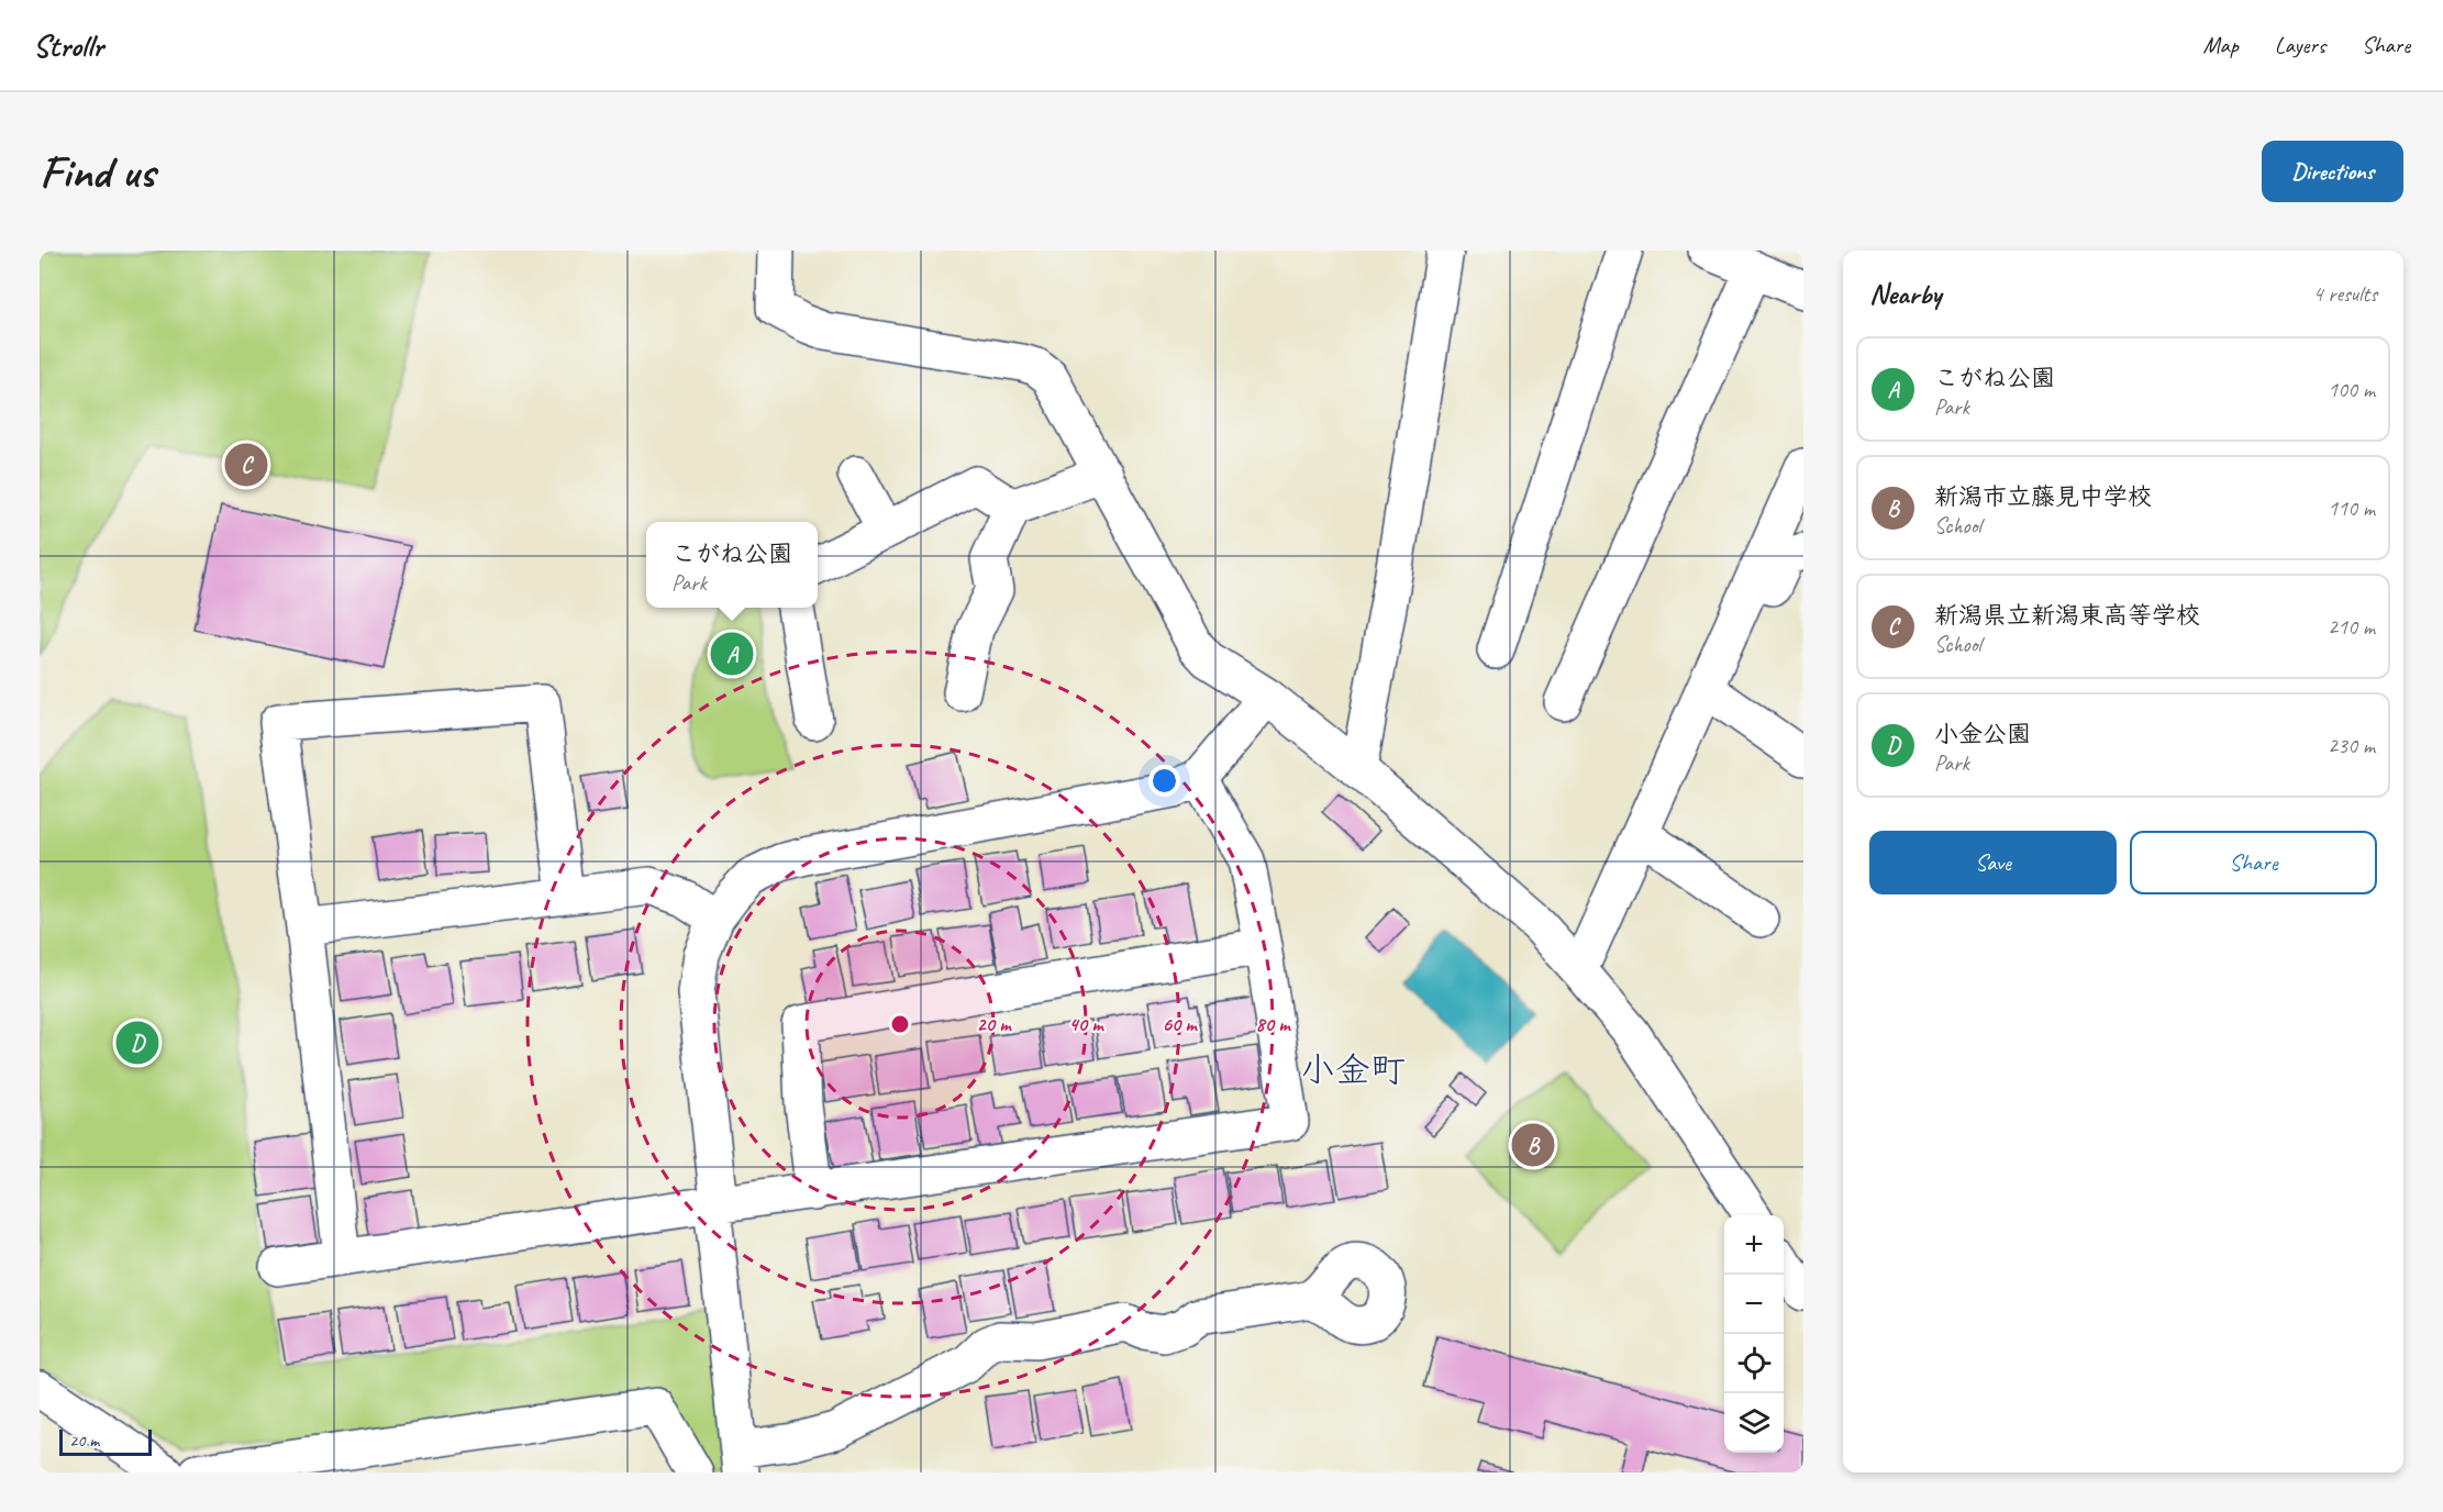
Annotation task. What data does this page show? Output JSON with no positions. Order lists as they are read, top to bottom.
{
  "districts": ["小金町"],
  "scale_bar": "20 m",
  "page": {
    "header": "Strollr",
    "nav": ["Map", "Layers", "Share"],
    "buttons": [
      "Directions",
      ["Save", "Share"]
    ],
    "title": "Find us",
    "heading": ["Nearby", "4 results"],
    "list": [
      {
        "mark": "A",
        "name": "こがね公園",
        "note": "Park",
        "value": "100 m"
      },
      {
        "mark": "B",
        "name": "新潟市立藤見中学校",
        "note": "School",
        "value": "110 m"
      },
      {
        "mark": "C",
        "name": "新潟県立新潟東高等学校",
        "note": "School",
        "value": "210 m"
      },
      {
        "mark": "D",
        "name": "小金公園",
        "note": "Park",
        "value": "230 m"
      }
    ],
    "pins": [
      "C",
      "A",
      "D",
      "B"
    ],
    "popup": ["こがね公園", "Park"],
    "map_buttons": ["+", "−"],
    "scale": "20 m"
  },
  "rings": [
    "20 m",
    "40 m",
    "60 m",
    "80 m"
  ]
}
